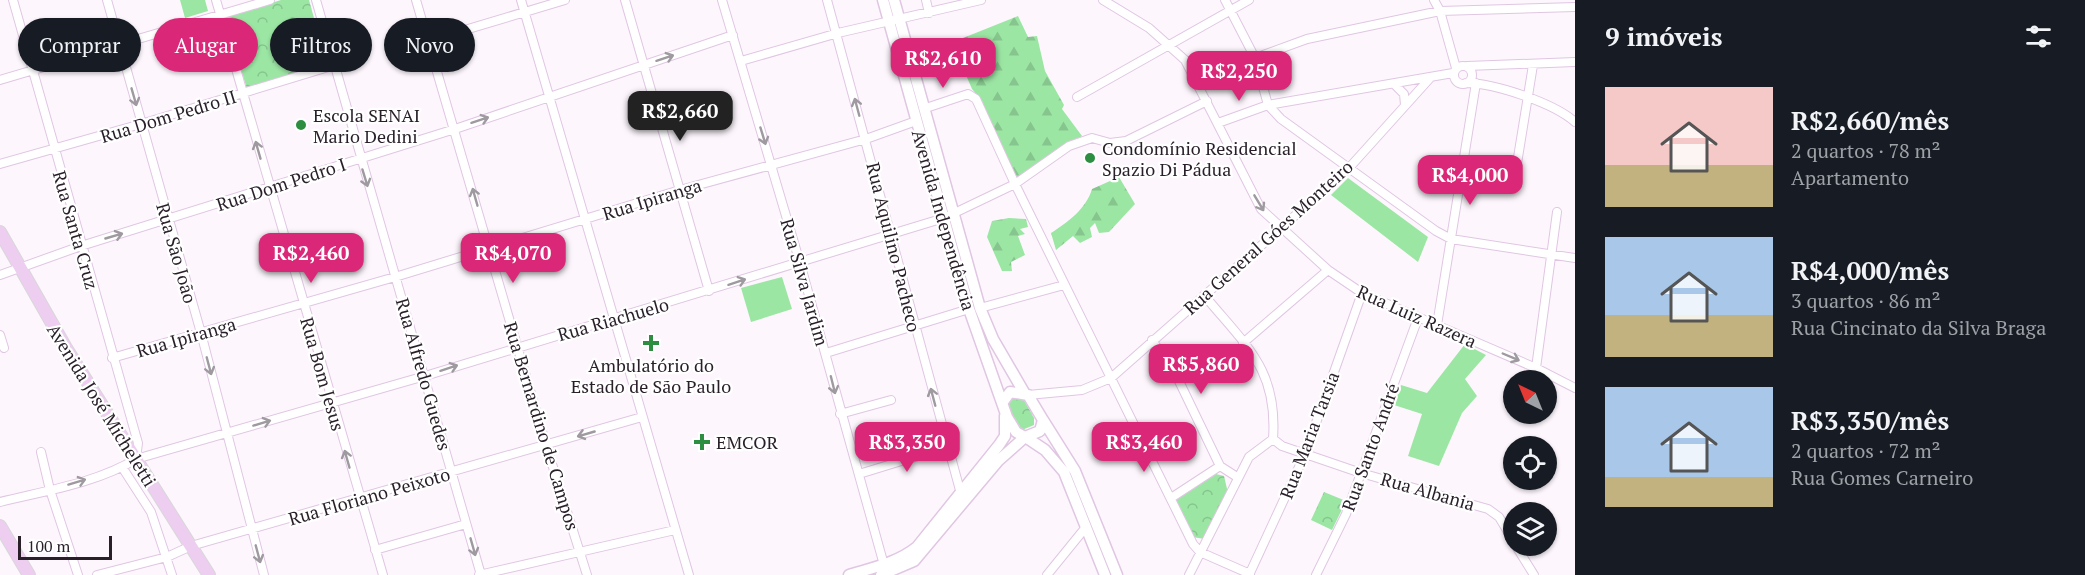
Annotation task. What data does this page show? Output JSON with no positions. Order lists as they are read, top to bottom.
{
  "streets": {
    "main road": ["Avenida Independência", "Avenida José Micheletti"],
    "street": [
      "Rua Dom Pedro II",
      "Rua Dom Pedro I",
      "Rua Ipiranga",
      "Rua Santa Cruz",
      "Rua General Góes Monteiro",
      "Rua Aquilino Pacheco",
      "Rua São João",
      "Rua Silva Jardim",
      "Rua Luiz Razera",
      "Rua Riachuelo",
      "Rua Bom Jesus",
      "Rua Alfredo Guedes",
      "Rua Bernardino de Campos",
      "Rua Maria Tarsia",
      "Rua Santo André",
      "Rua Albania",
      "Rua Floriano Peixoto"
    ]
  },
  "crossings": [
    ["Rua Dom Pedro II", "Rua Santa Cruz"],
    ["Rua Dom Pedro II", "Rua São João"],
    ["Rua Dom Pedro II", "Rua Bom Jesus"],
    ["Rua Dom Pedro I", "Rua Santa Cruz"],
    ["Rua Dom Pedro I", "Rua São João"],
    ["Rua Dom Pedro I", "Rua Silva Jardim"],
    ["Rua Dom Pedro I", "Rua Bom Jesus"],
    ["Rua Dom Pedro I", "Rua Alfredo Guedes"],
    ["Rua Dom Pedro I", "Avenida José Micheletti"],
    ["Rua Dom Pedro I", "Rua Bernardino de Campos"],
    ["Rua Ipiranga", "Avenida Independência"],
    ["Rua Ipiranga", "Rua Santa Cruz"],
    ["Rua Ipiranga", "Rua Aquilino Pacheco"],
    ["Rua Ipiranga", "Rua São João"],
    ["Rua Ipiranga", "Rua Silva Jardim"],
    ["Rua Ipiranga", "Rua Bom Jesus"],
    ["Rua Ipiranga", "Rua Alfredo Guedes"],
    ["Rua Ipiranga", "Rua Bernardino de Campos"],
    ["Avenida Independência", "Rua General Góes Monteiro"],
    ["Avenida Independência", "Rua Aquilino Pacheco"],
    ["Avenida Independência", "Rua Silva Jardim"],
    ["Avenida Independência", "Rua Riachuelo"],
    ["Rua Santa Cruz", "Rua Riachuelo"],
    ["Rua Santa Cruz", "Avenida José Micheletti"],
    ["Rua General Góes Monteiro", "Rua Luiz Razera"],
    ["Rua Aquilino Pacheco", "Rua Riachuelo"],
    ["Rua São João", "Rua Riachuelo"],
    ["Rua São João", "Rua Floriano Peixoto"],
    ["Rua Silva Jardim", "Rua Riachuelo"],
    ["Rua Luiz Razera", "Rua Riachuelo"],
    ["Rua Luiz Razera", "Rua Maria Tarsia"],
    ["Rua Luiz Razera", "Rua Santo André"],
    ["Rua Riachuelo", "Rua Bom Jesus"],
    ["Rua Riachuelo", "Rua Alfredo Guedes"],
    ["Rua Riachuelo", "Avenida José Micheletti"],
    ["Rua Riachuelo", "Rua Bernardino de Campos"],
    ["Rua Bom Jesus", "Rua Floriano Peixoto"],
    ["Rua Alfredo Guedes", "Rua Floriano Peixoto"],
    ["Avenida José Micheletti", "Rua Floriano Peixoto"],
    ["Rua Bernardino de Campos", "Rua Floriano Peixoto"],
    ["Rua Maria Tarsia", "Rua Albania"],
    ["Rua Santo André", "Rua Albania"]
  ],
  "one_way": ["Rua Dom Pedro I", "Rua Aquilino Pacheco", "Rua São João"],
  "places": {
    "other": ["Escola SENAI Mario Dedini", "Condomínio Residencial Spazio Di Pádua"],
    "health": ["Ambulatório do Estado de São Paulo", "EMCOR"]
  },
  "scale_bar": "100 m",
  "north": "top left",
  "page": {
    "heading": "9 imóveis",
    "chip": [
      "Comprar",
      "Alugar",
      "Filtros",
      "Novo"
    ],
    "price": [
      "R$2,610",
      "R$2,250",
      "R$2,660",
      "R$4,000",
      "R$2,460",
      "R$4,070",
      "R$5,860",
      "R$3,350",
      "R$3,460"
    ],
    "list": [
      {
        "name": "R$2,660/mês",
        "note": "2 quartos · 78 m² · Apartamento"
      },
      {
        "name": "R$4,000/mês",
        "note": "3 quartos · 86 m² · Rua Cincinato da Silva Braga"
      },
      {
        "name": "R$3,350/mês",
        "note": "2 quartos · 72 m² · Rua Gomes Carneiro"
      }
    ],
    "scale": "100 m"
  }
}
